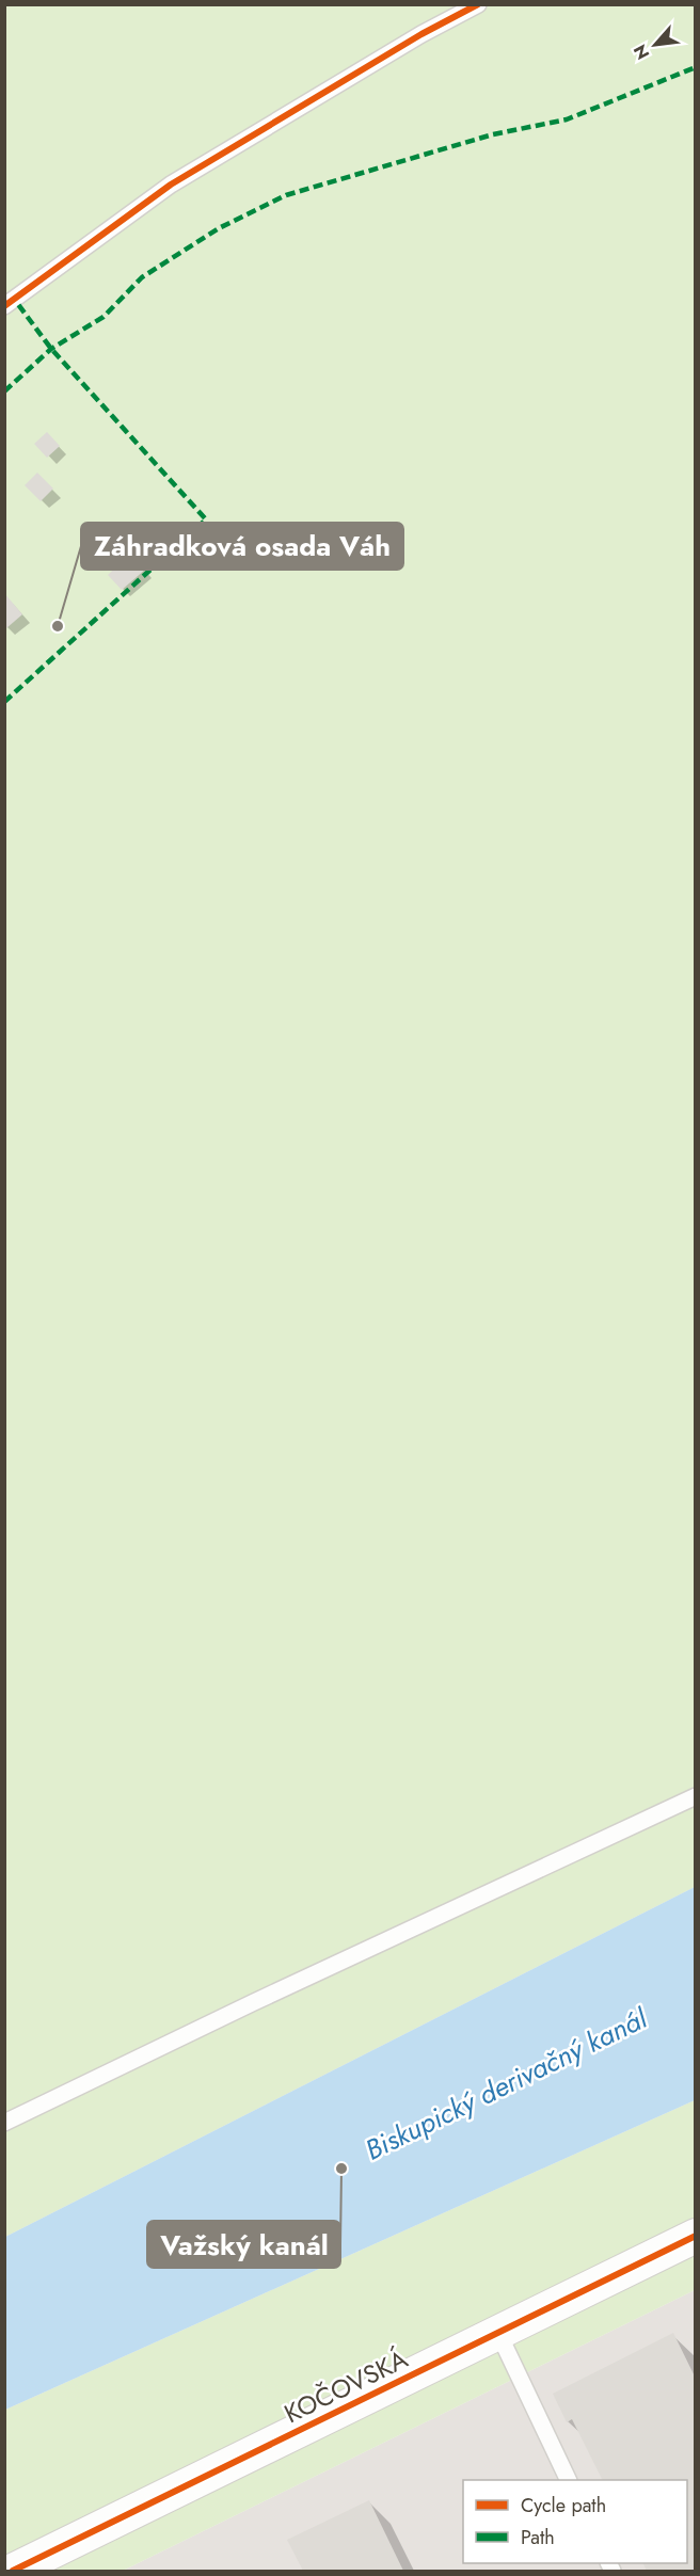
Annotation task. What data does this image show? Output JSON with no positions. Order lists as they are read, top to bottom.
{
  "streets": {
    "street": ["KOČOVSKÁ"]
  },
  "water": ["Biskupický derivačný kanál"],
  "places": ["Záhradková osada Váh", "Važský kanál"],
  "legend": ["Cycle path", "Path"],
  "north": "bottom left"
}
